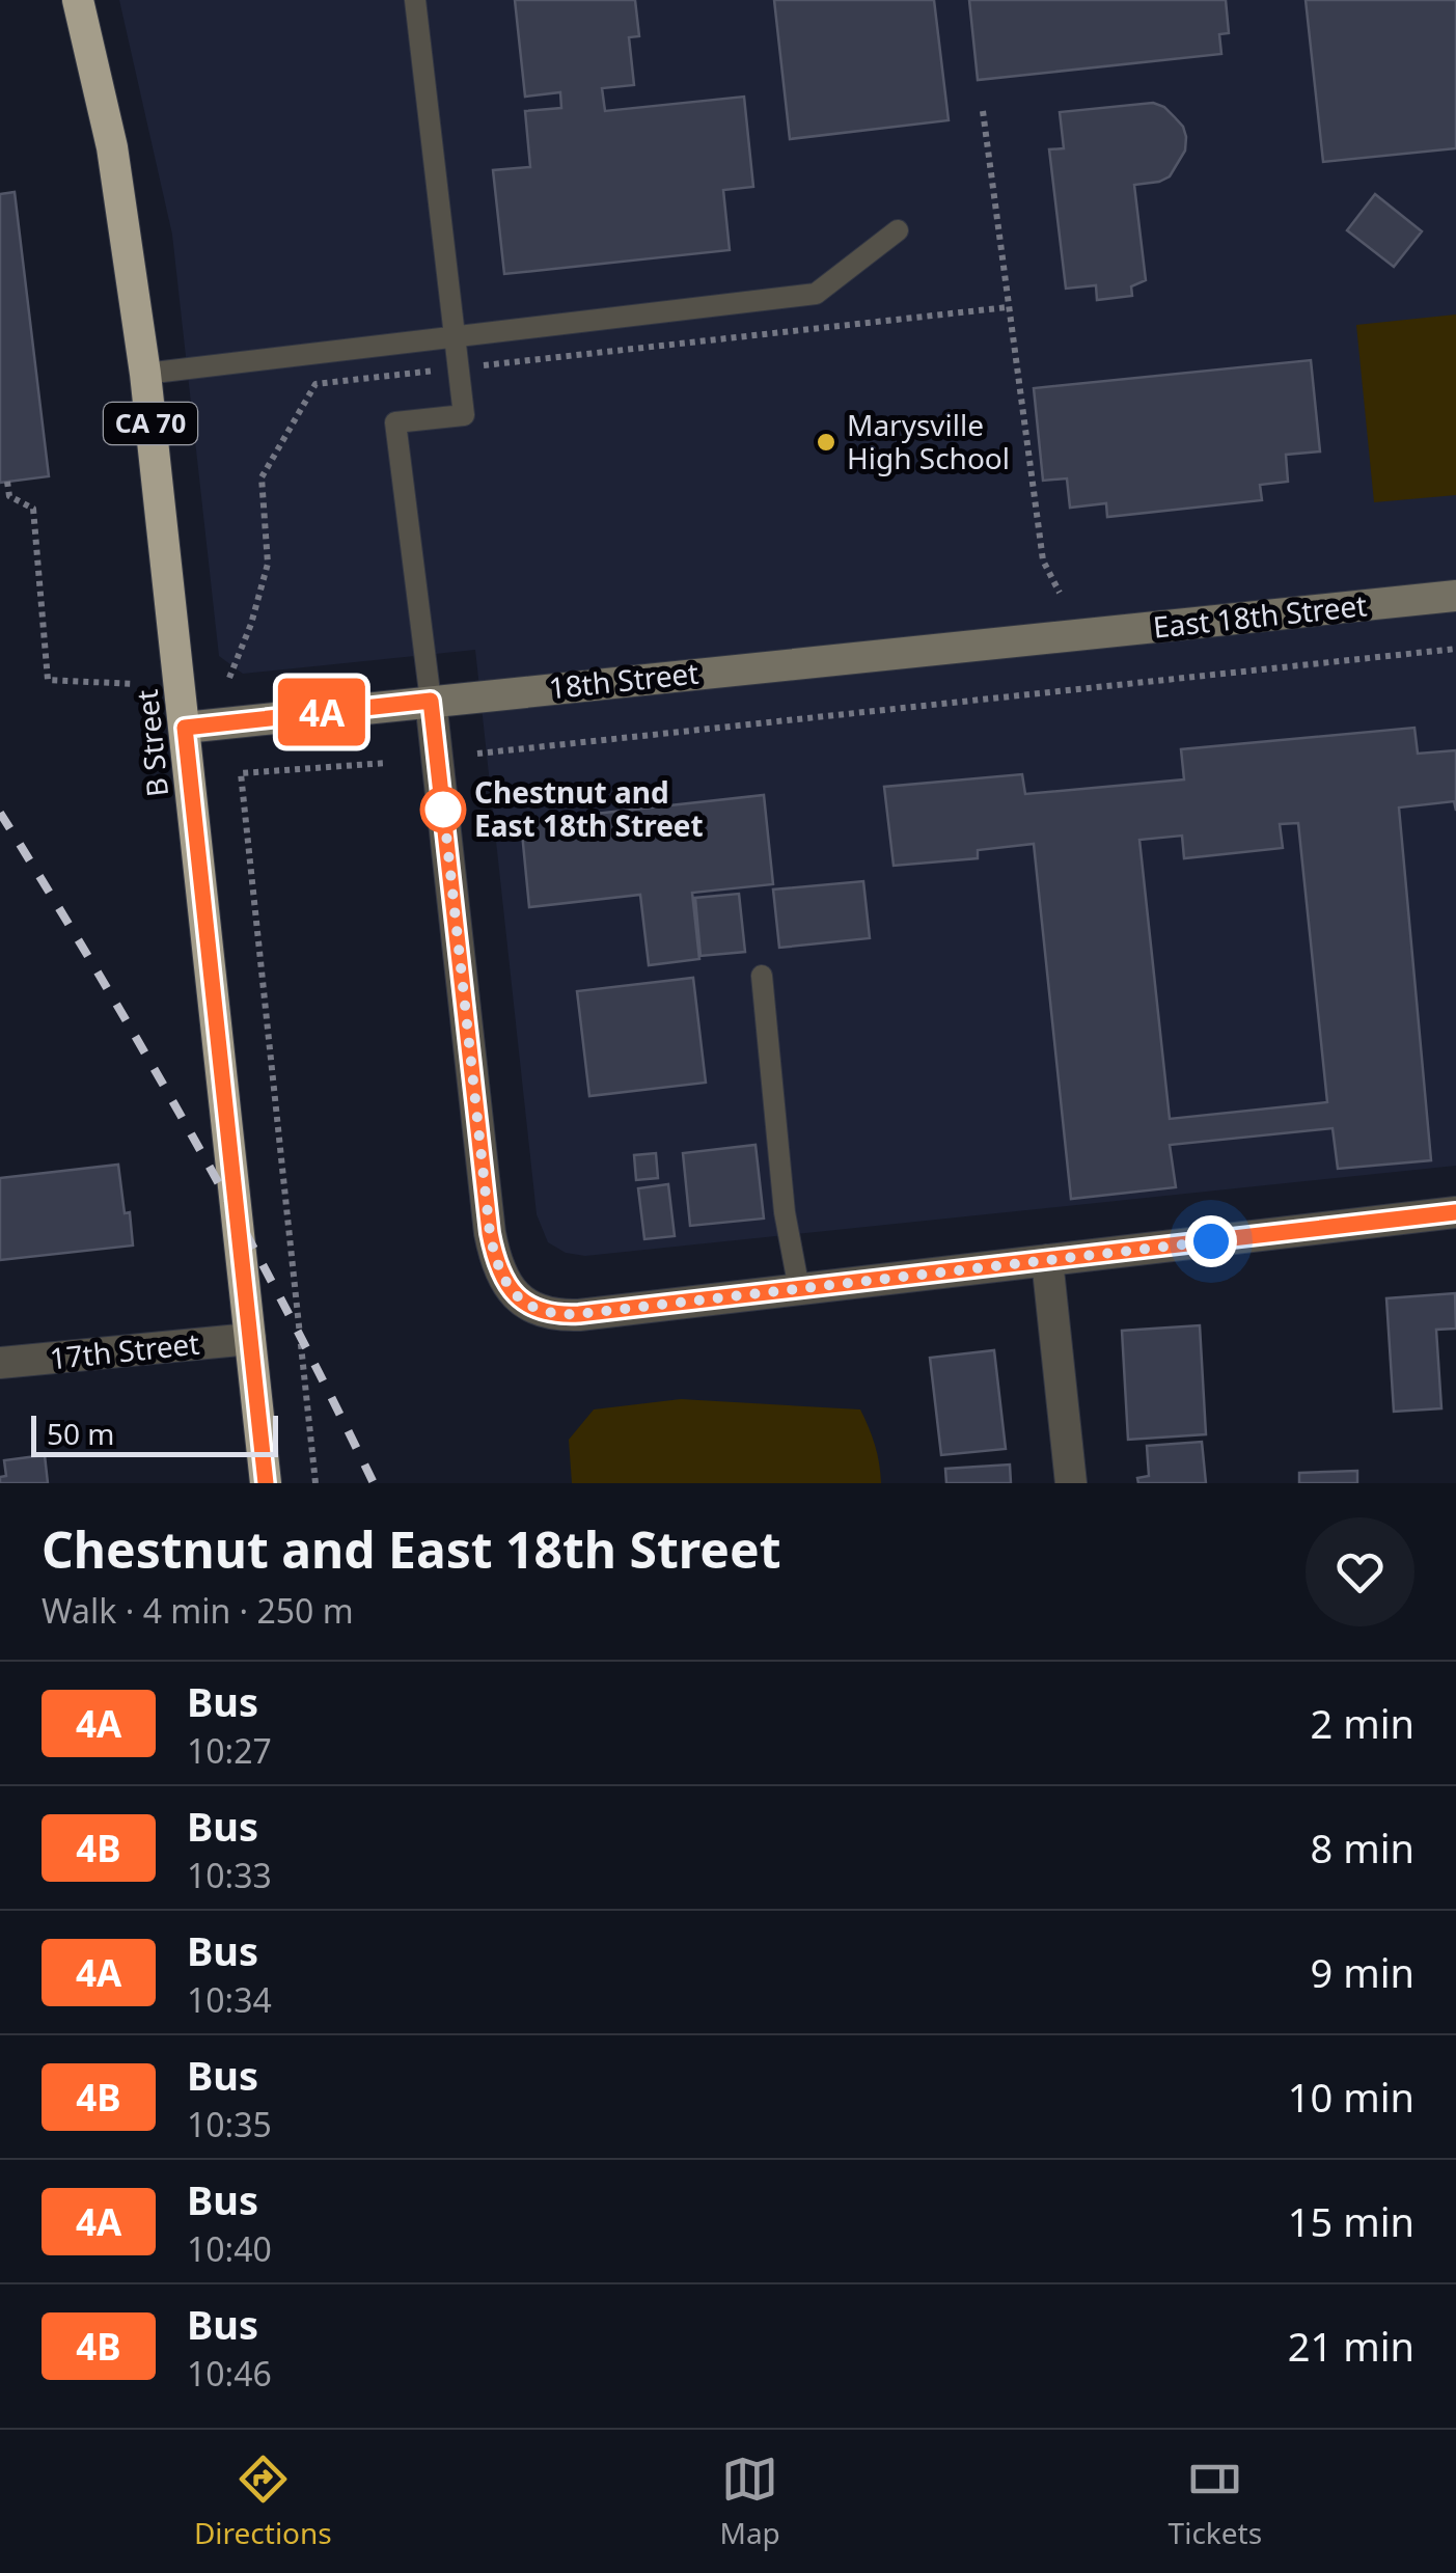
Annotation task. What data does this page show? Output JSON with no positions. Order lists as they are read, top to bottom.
{
  "streets": {
    "highway": ["CA 70", "B Street"],
    "street": ["East 18th Street", "18th Street", "17th Street"]
  },
  "crossings": [
    ["East 18th Street", "18th Street"],
    ["18th Street", "B Street"],
    ["B Street", "17th Street"]
  ],
  "places": ["Marysville High School", "Chestnut and East 18th Street"],
  "lines": ["bus line 4A"],
  "scale_bar": "50 m",
  "page": {
    "on_map": "4A",
    "scale": "50 m",
    "heading": ["Chestnut and East 18th Street", "Walk · 4 min · 250 m"],
    "list": [
      {
        "mark": "4A",
        "name": "Bus",
        "note": "10:27",
        "value": "2 min"
      },
      {
        "mark": "4B",
        "name": "Bus",
        "note": "10:33",
        "value": "8 min"
      },
      {
        "mark": "4A",
        "name": "Bus",
        "note": "10:34",
        "value": "9 min"
      },
      {
        "mark": "4B",
        "name": "Bus",
        "note": "10:35",
        "value": "10 min"
      },
      {
        "mark": "4A",
        "name": "Bus",
        "note": "10:40",
        "value": "15 min"
      },
      {
        "mark": "4B",
        "name": "Bus",
        "note": "10:46",
        "value": "21 min"
      }
    ],
    "tabs": ["Directions", "Map", "Tickets"]
  }
}
